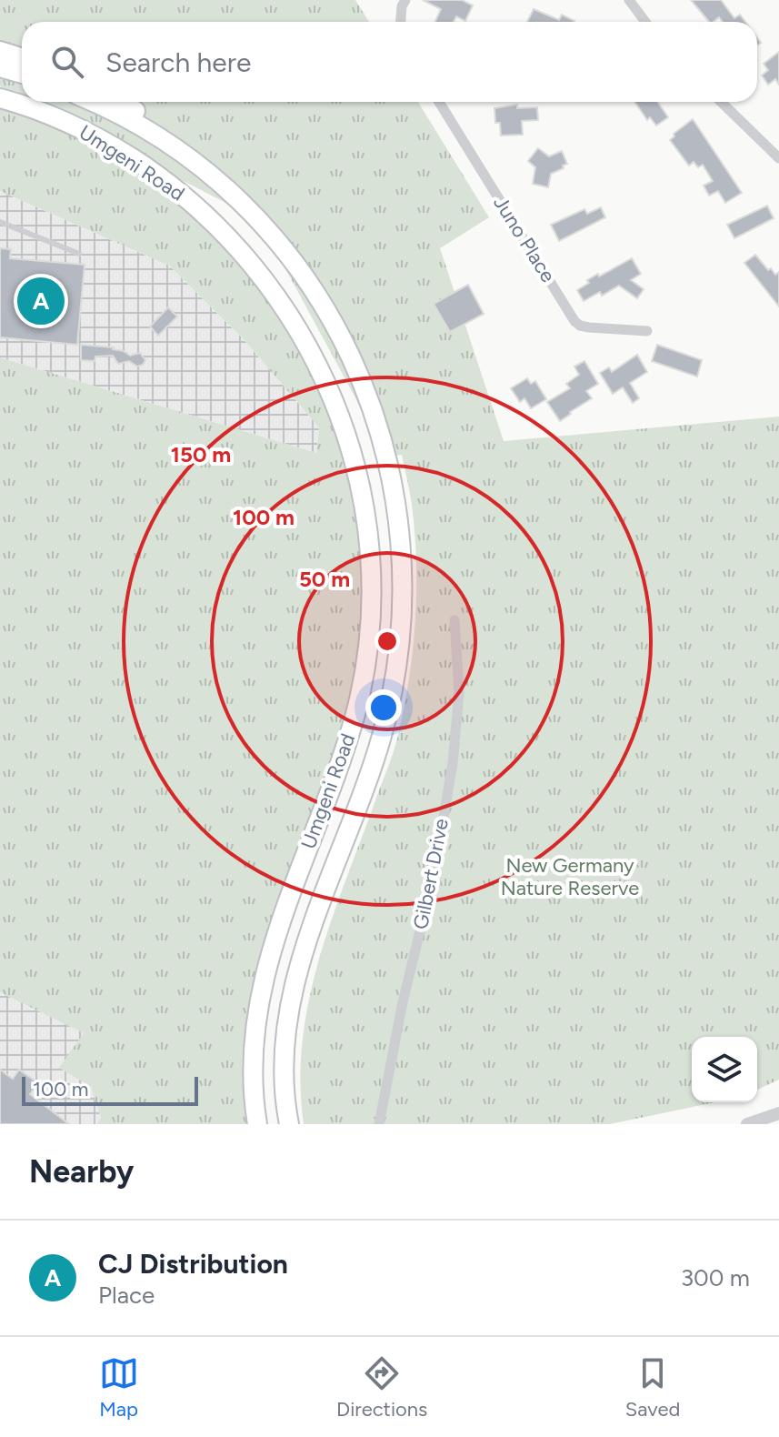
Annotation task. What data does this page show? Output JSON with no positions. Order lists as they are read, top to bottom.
{
  "streets": {
    "highway": ["Umgeni Road"],
    "street": ["Juno Place", "Gilbert Drive"]
  },
  "parks": ["New Germany Nature Reserve"],
  "scale_bar": "100 m",
  "page": {
    "search": "Search here",
    "pins": "A",
    "scale": "100 m",
    "heading": "Nearby",
    "list": [
      {
        "mark": "A",
        "name": "CJ Distribution",
        "note": "Place",
        "value": "300 m"
      }
    ],
    "nav": ["Map", "Directions", "Saved"]
  },
  "rings": ["150 m", "100 m", "50 m"]
}
